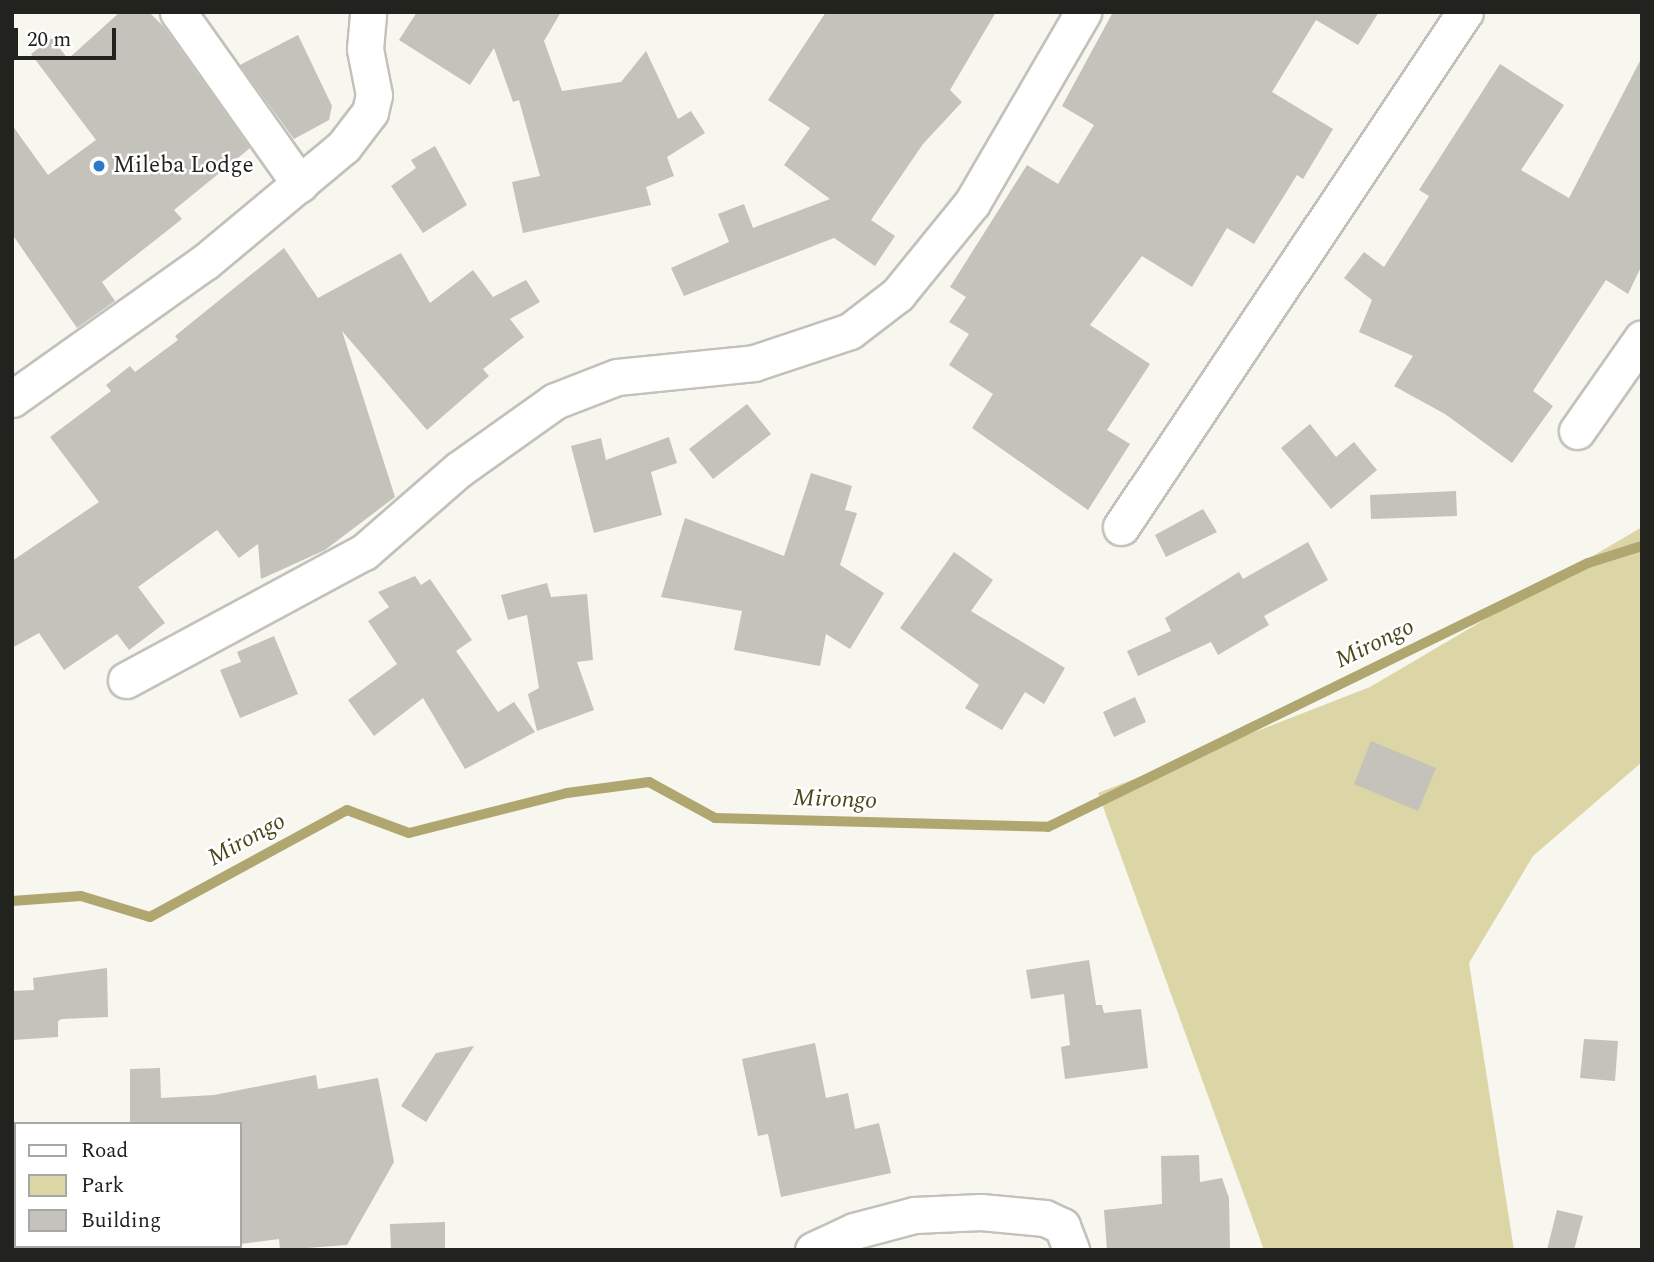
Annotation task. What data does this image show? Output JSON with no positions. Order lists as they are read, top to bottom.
{
  "water": ["Mirongo"],
  "places": ["Mileba Lodge"],
  "legend": ["Road", "Park", "Building"],
  "scale_bar": "20 m"
}
